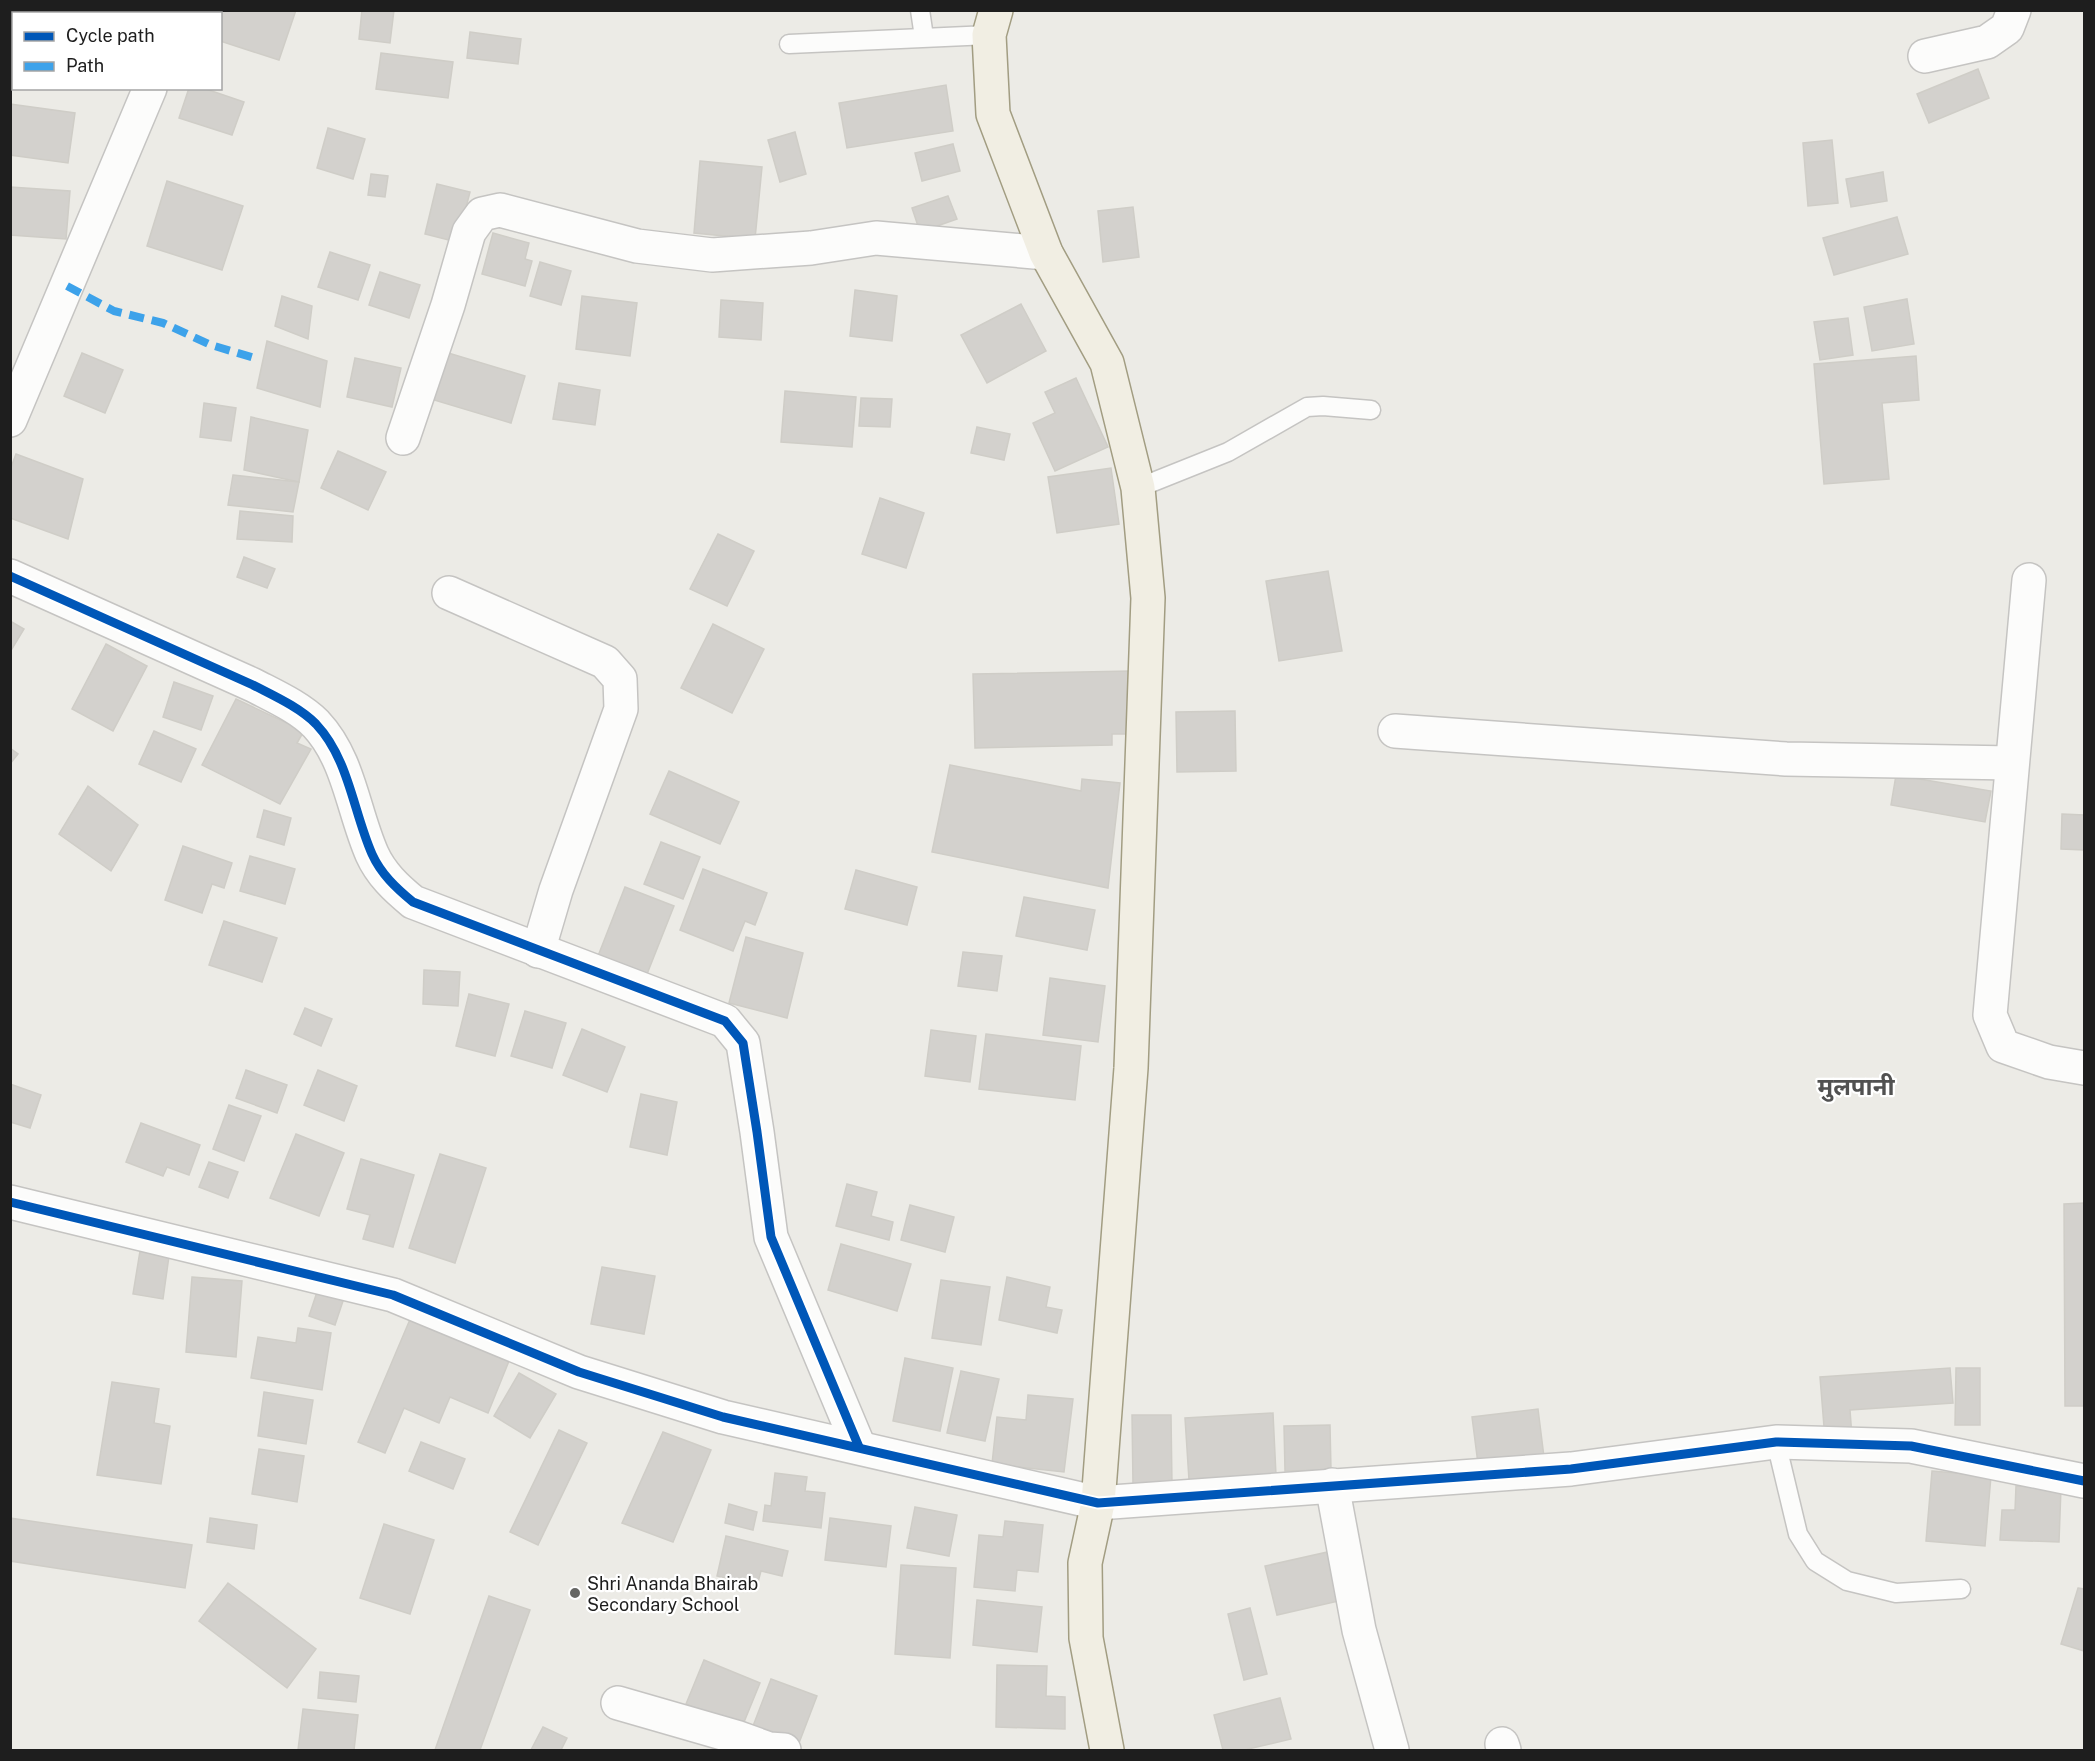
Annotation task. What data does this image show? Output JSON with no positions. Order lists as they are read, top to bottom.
{
  "districts": ["मुलपानी"],
  "places": ["Shri Ananda Bhairab Secondary School"],
  "legend": ["Cycle path", "Path"]
}
